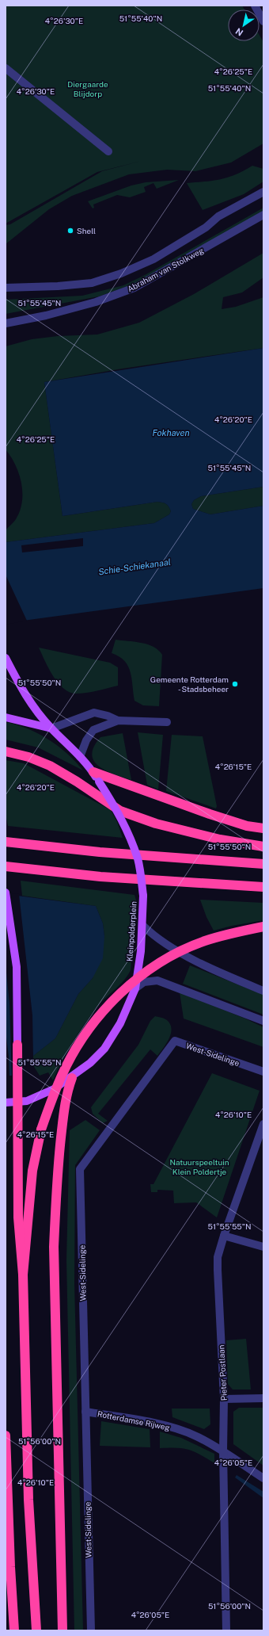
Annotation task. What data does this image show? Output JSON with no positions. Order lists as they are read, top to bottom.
{
  "streets": {
    "main road": ["Kleinpolderplein"],
    "street": [
      "Abraham van Stolkweg",
      "West-Sidelinge",
      "Pieter Postlaan",
      "Rotterdamse Rijweg"
    ]
  },
  "crossings": [
    ["West-Sidelinge", "Rotterdamse Rijweg"],
    ["Pieter Postlaan", "Rotterdamse Rijweg"]
  ],
  "water": ["Fokhaven", "Schie-Schiekanaal"],
  "parks": ["Diergaarde Blijdorp", "Natuurspeeltuin Klein Poldertje"],
  "places": ["Shell", "Gemeente Rotterdam - Stadsbeheer"],
  "north": "bottom left",
  "coordinates": [
    "51°55'40\"N",
    "4°26'30\"E",
    "4°26'25\"E",
    "51°55'45\"N",
    "4°26'20\"E",
    "51°55'50\"N",
    "4°26'15\"E",
    "51°55'55\"N",
    "4°26'10\"E",
    "51°56'00\"N",
    "4°26'05\"E"
  ]
}
